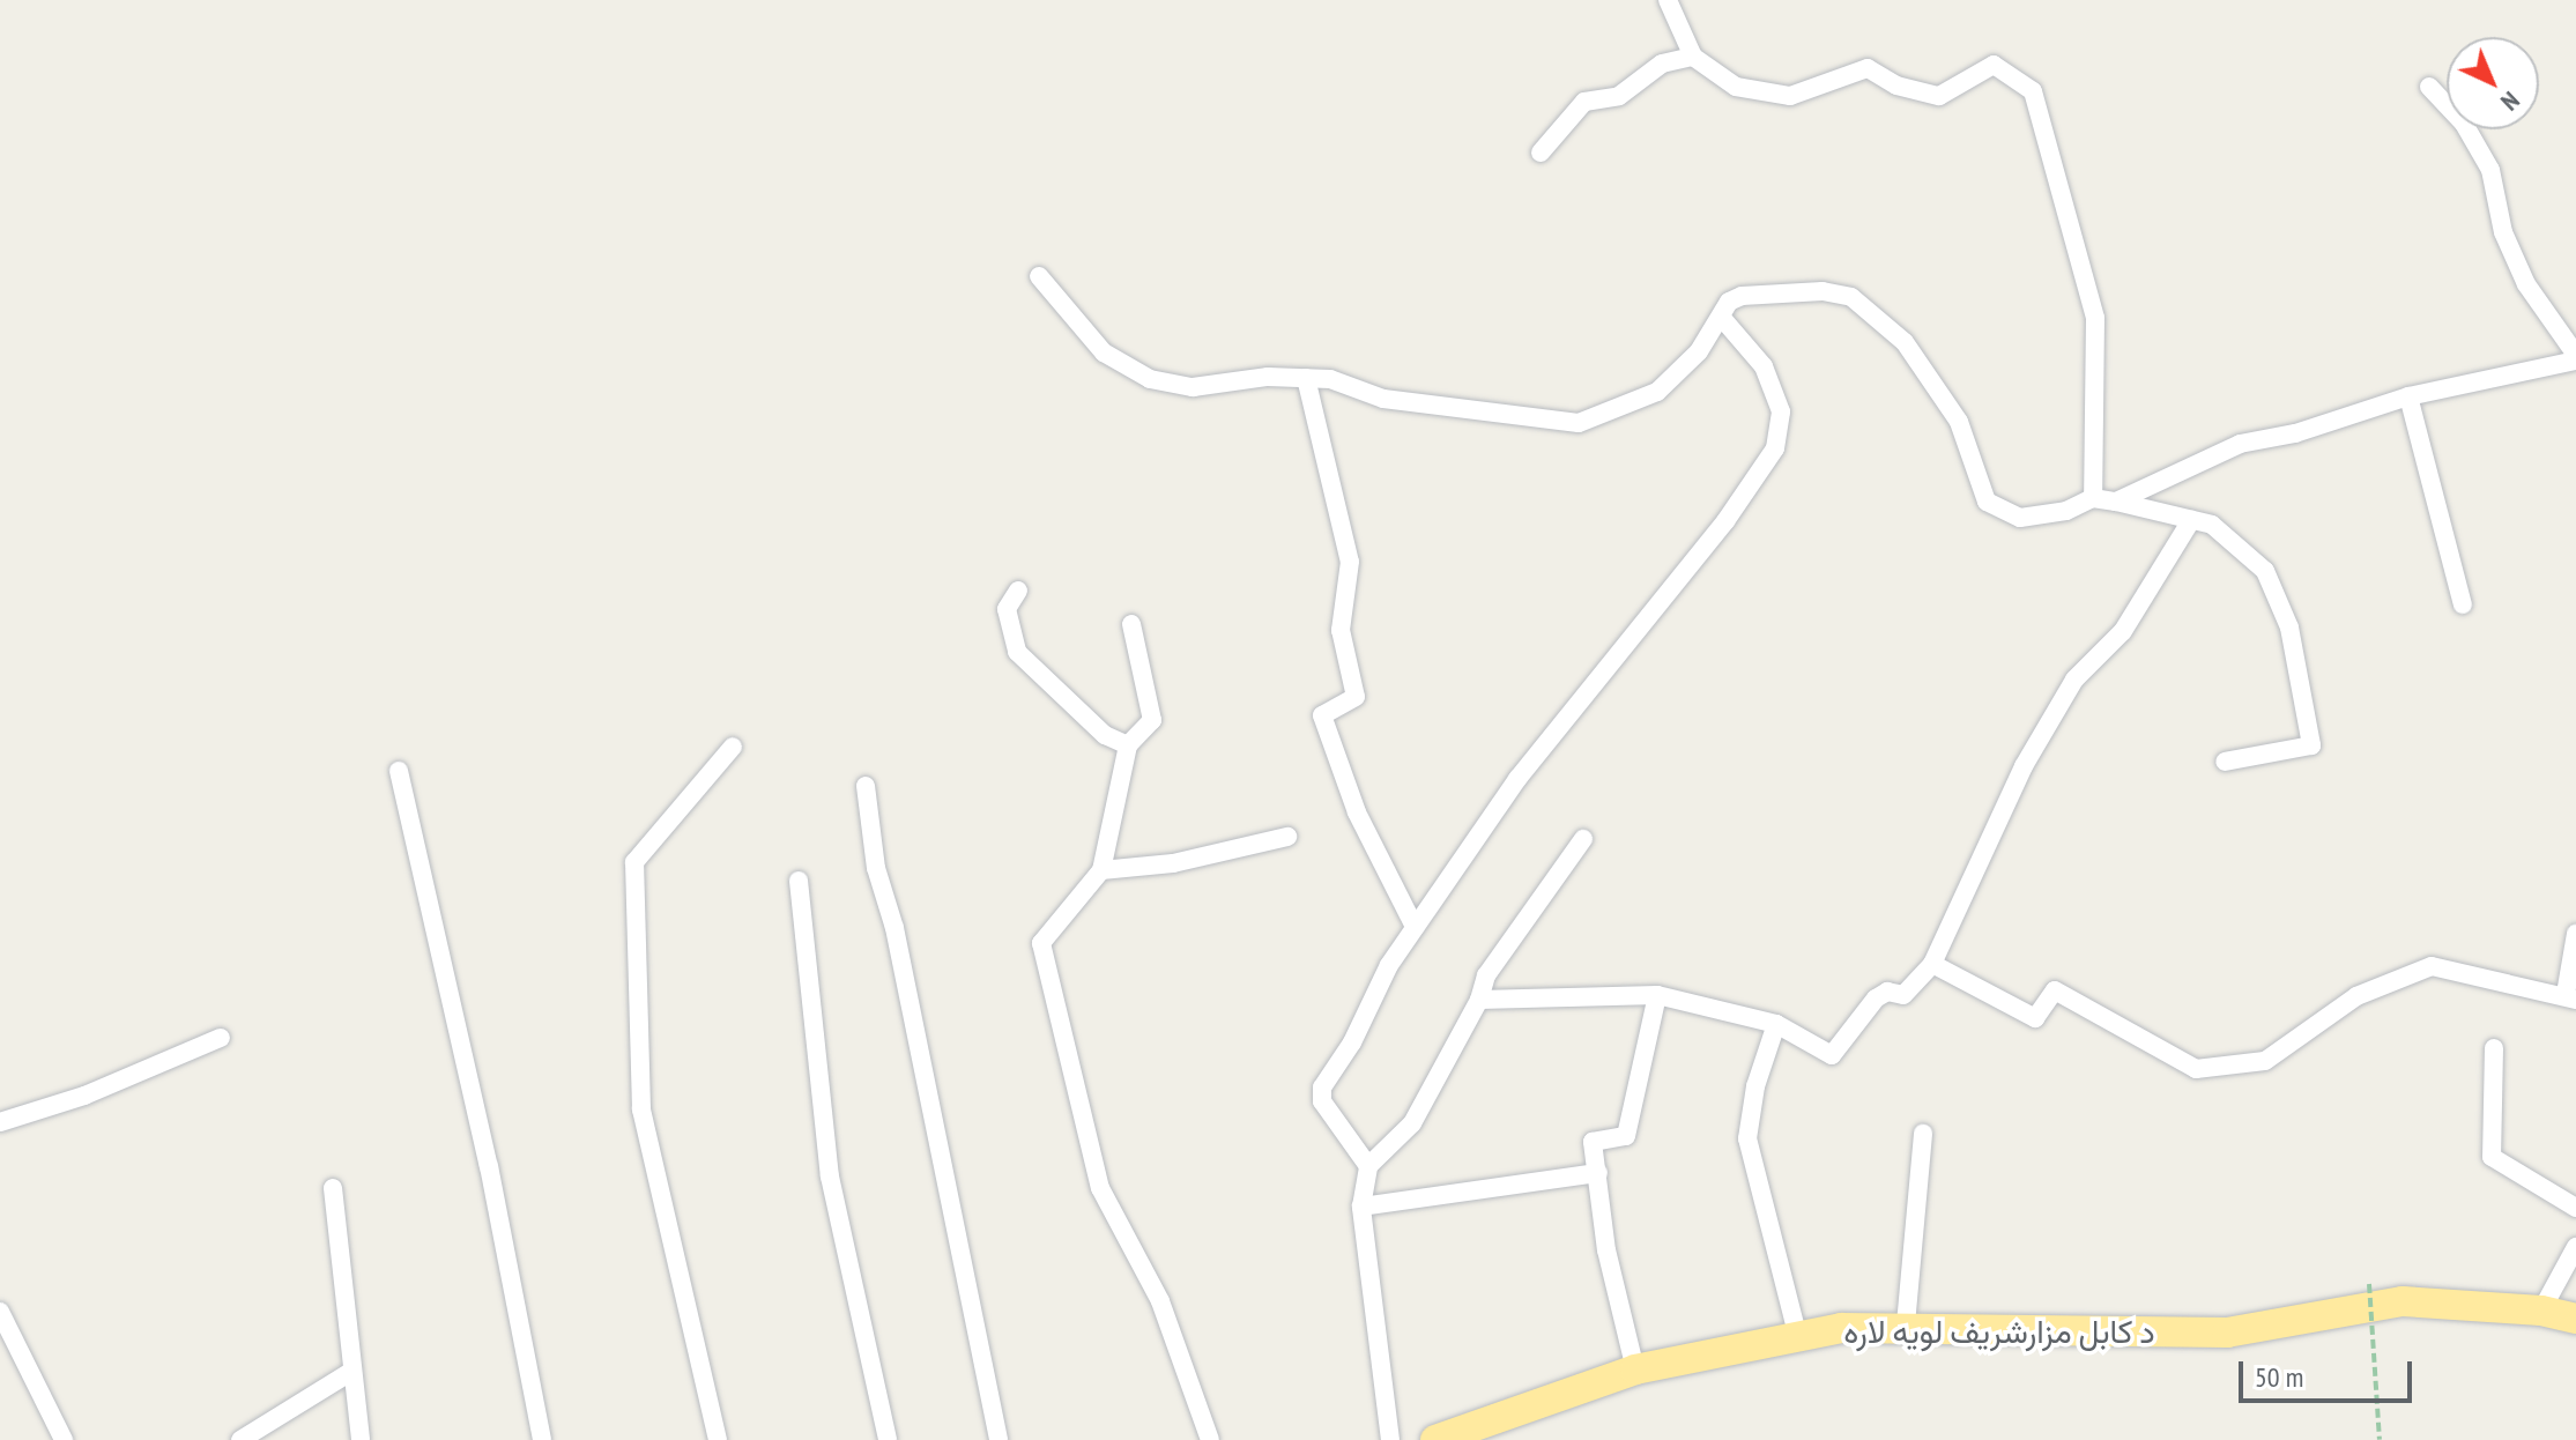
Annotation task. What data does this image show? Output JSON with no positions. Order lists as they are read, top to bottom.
{
  "streets": {
    "highway": ["د کابل مزارشریف لویه لاره"]
  },
  "scale_bar": "50 m",
  "north": "bottom right"
}
